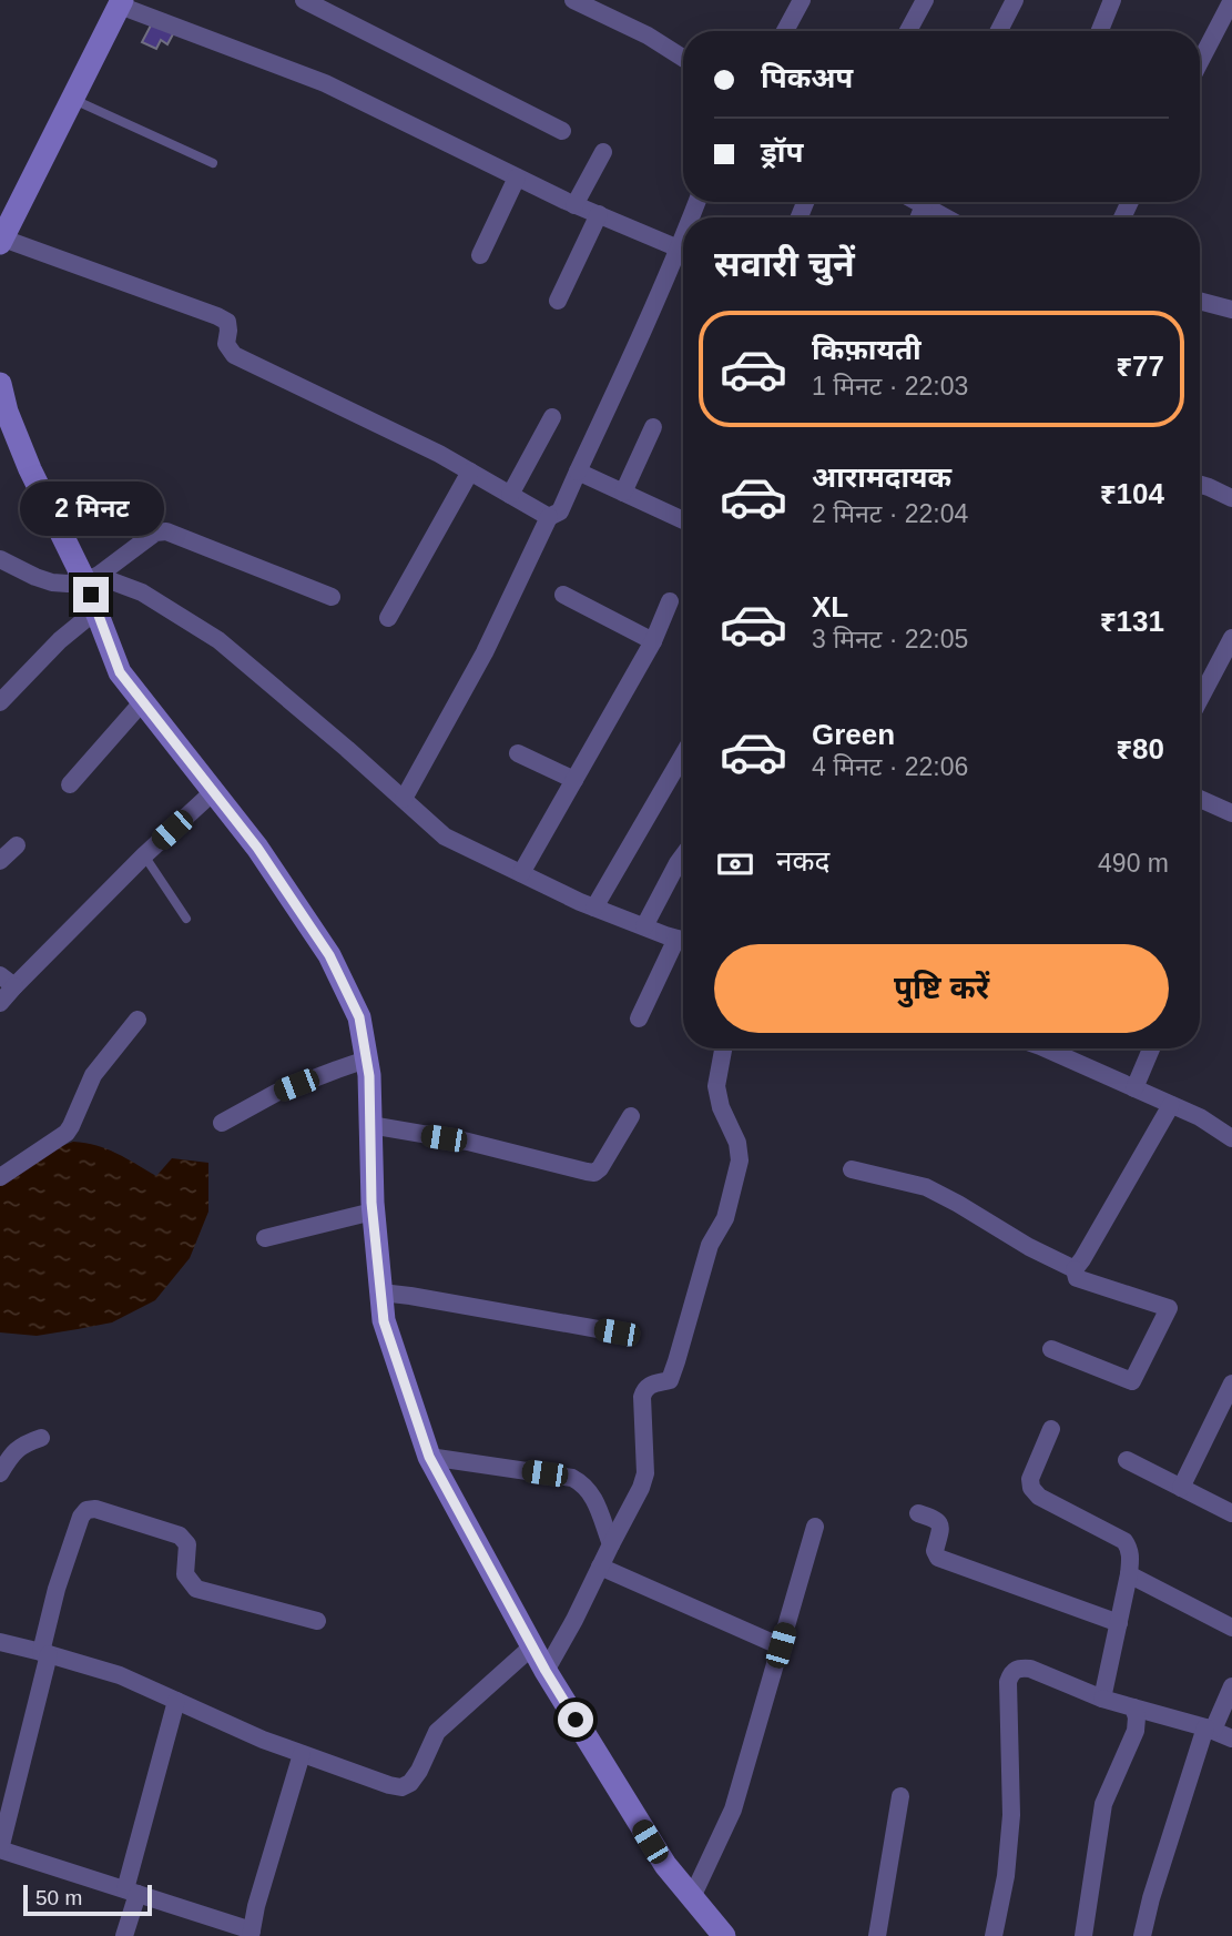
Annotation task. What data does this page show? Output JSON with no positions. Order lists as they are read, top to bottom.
{
  "scale_bar": "50 m",
  "page": {
    "banner": ["पिकअप", "ड्रॉप"],
    "heading": "सवारी चुनें",
    "list": [
      {
        "name": "किफ़ायती",
        "note": "1 मिनट · 22:03",
        "value": "₹77"
      },
      {
        "name": "आरामदायक",
        "note": "2 मिनट · 22:04",
        "value": "₹104"
      },
      {
        "name": "XL",
        "note": "3 मिनट · 22:05",
        "value": "₹131"
      },
      {
        "name": "Green",
        "note": "4 मिनट · 22:06",
        "value": "₹80"
      }
    ],
    "bubble": "2 मिनट",
    "pay": ["नकद", "490 m"],
    "buttons": "पुष्टि करें",
    "scale": "50 m"
  }
}
